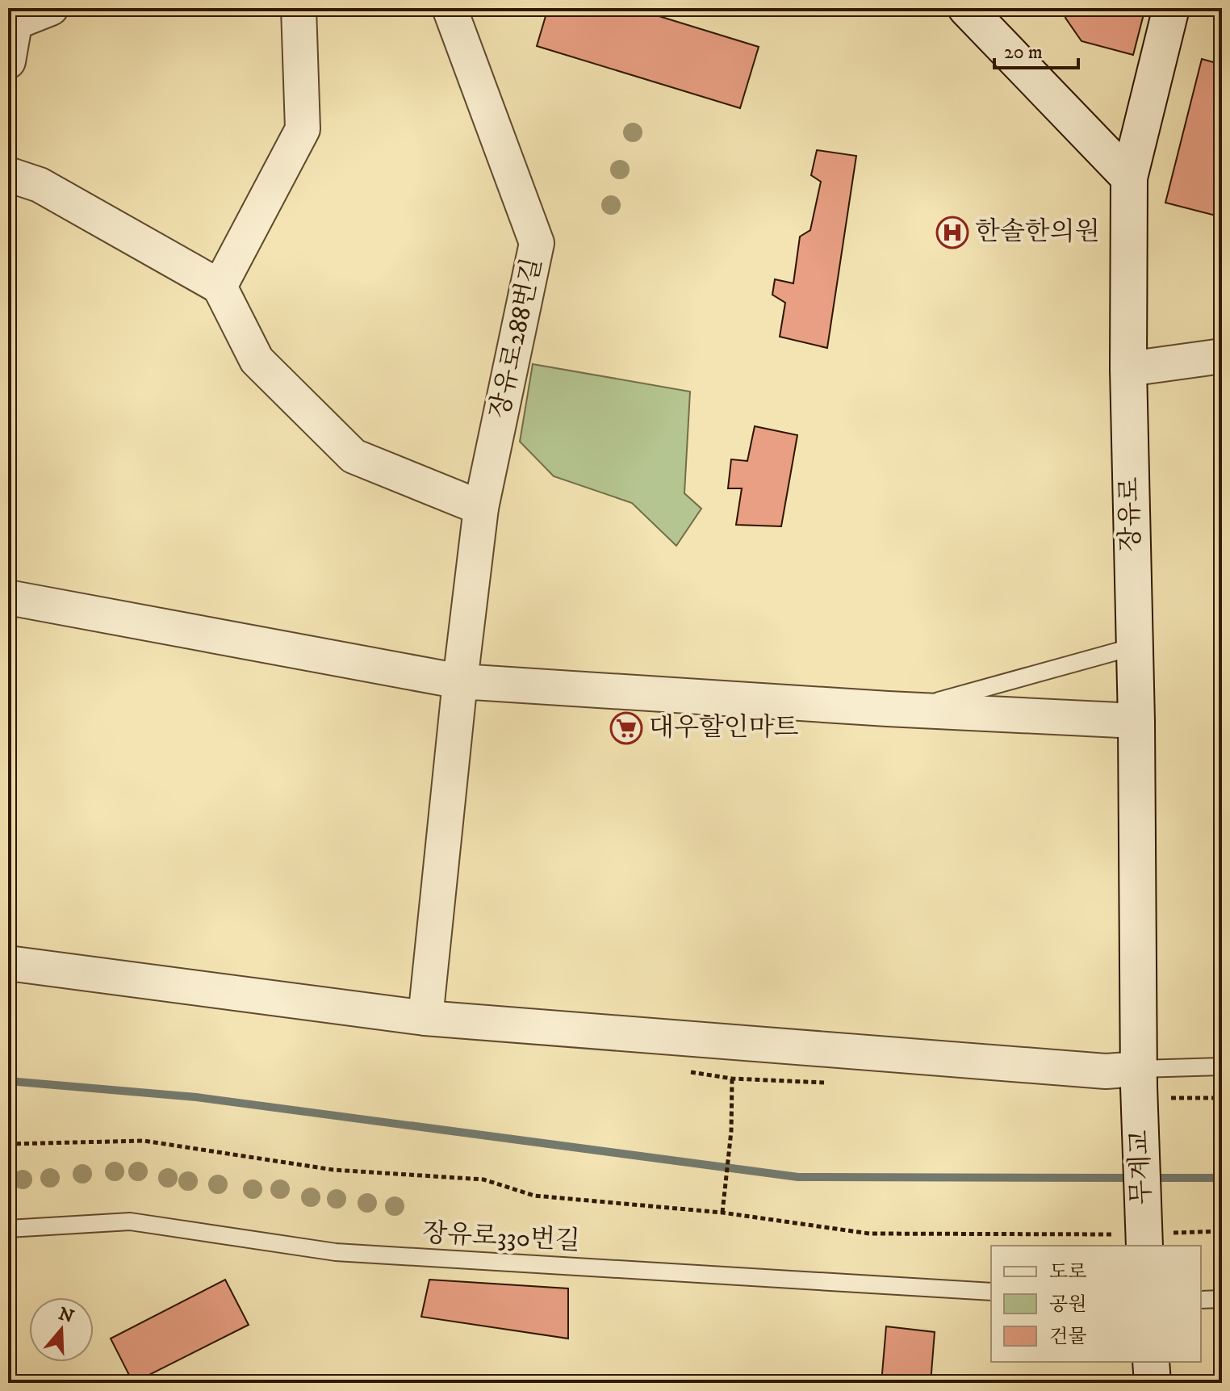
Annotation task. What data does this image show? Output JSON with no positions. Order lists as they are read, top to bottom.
{
  "streets": {
    "main road": ["장유로", "무계교"],
    "street": ["장유로288번길"],
    "lane": ["장유로330번길"]
  },
  "crossings": [
    ["장유로", "무계교"]
  ],
  "places": {
    "hospital": ["한솔한의원"],
    "supermarket": ["대우할인마트"]
  },
  "legend": ["도로", "공원", "건물"],
  "scale_bar": "20 m",
  "north": "top"
}
